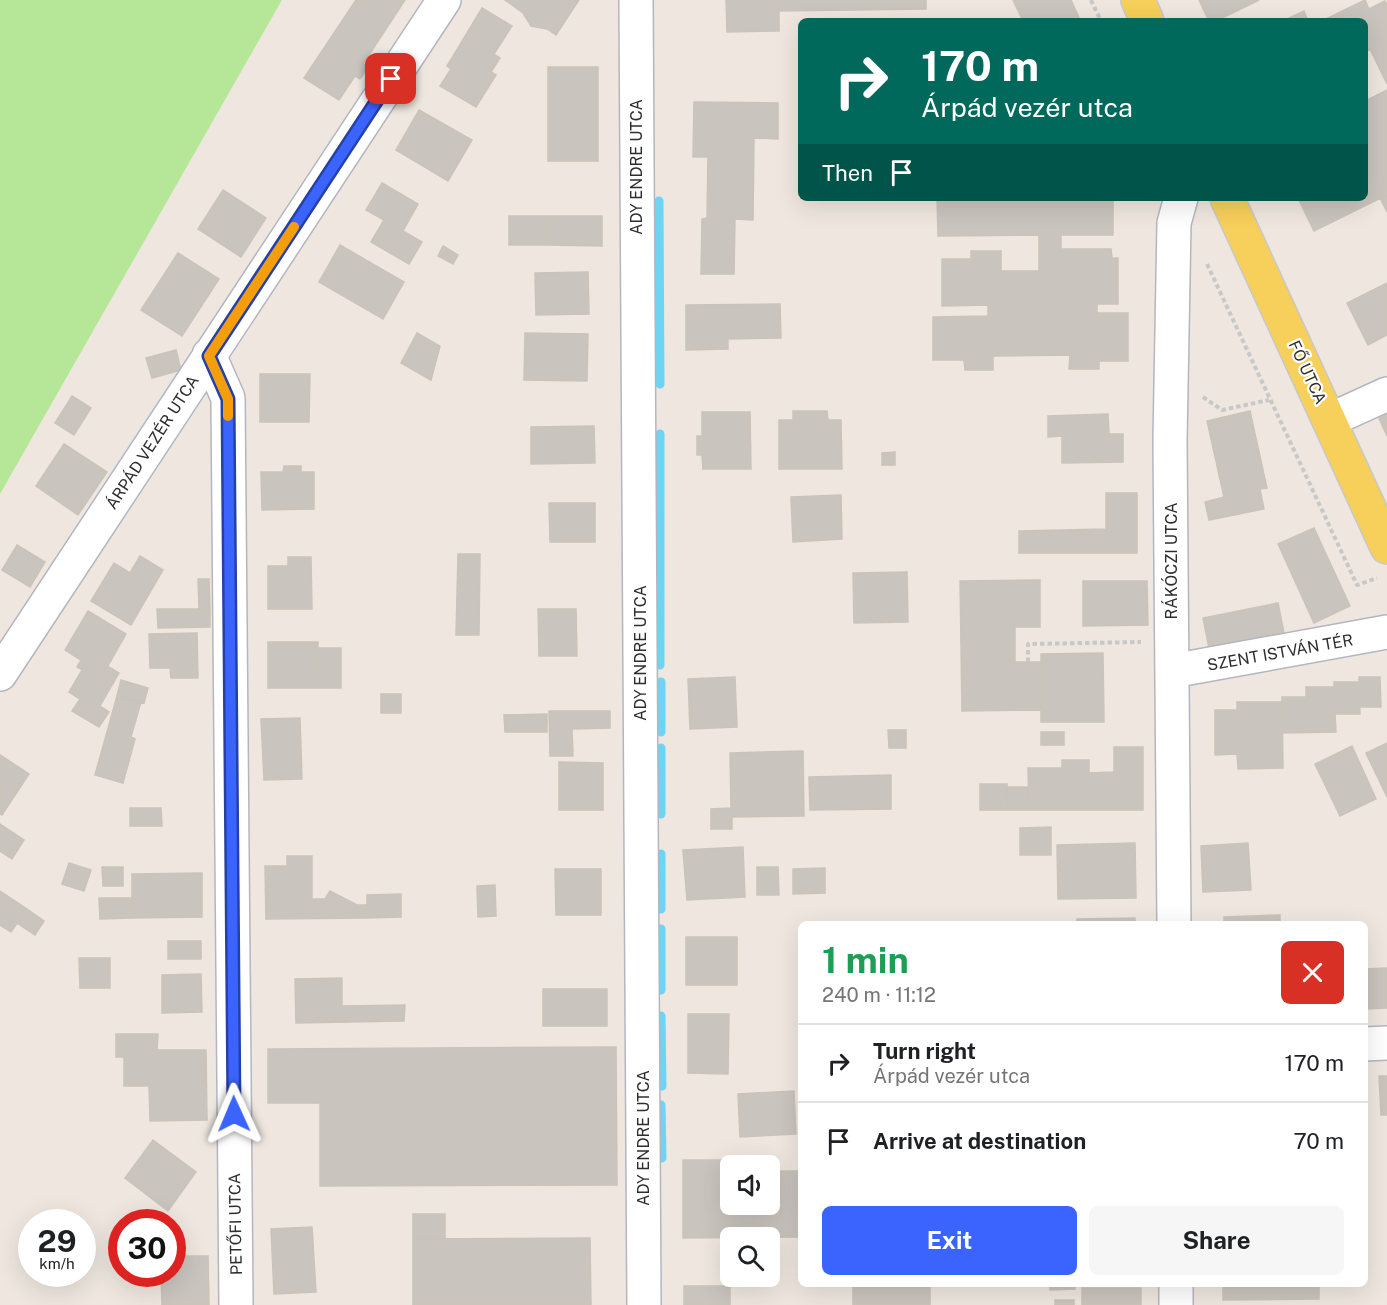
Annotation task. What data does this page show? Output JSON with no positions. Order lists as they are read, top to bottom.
{
  "streets": {
    "main road": ["FŐ UTCA"],
    "street": [
      "ADY ENDRE UTCA",
      "ÁRPÁD VEZÉR UTCA",
      "RÁKÓCZI UTCA",
      "SZENT ISTVÁN TÉR",
      "PETŐFI UTCA"
    ]
  },
  "crossings": [
    ["ÁRPÁD VEZÉR UTCA", "PETŐFI UTCA"],
    ["RÁKÓCZI UTCA", "SZENT ISTVÁN TÉR"]
  ],
  "page": {
    "turn": ["170 m", "Árpád vezér utca"],
    "then": "Then",
    "heading": ["1 min", "240 m · 11:12"],
    "list": [
      {
        "name": "Turn right",
        "note": "Árpád vezér utca",
        "value": "170 m"
      },
      {
        "name": "Arrive at destination",
        "value": "70 m"
      }
    ],
    "buttons": ["Exit", "Share"],
    "speed": "29 km/h",
    "limit": "30"
  }
}
